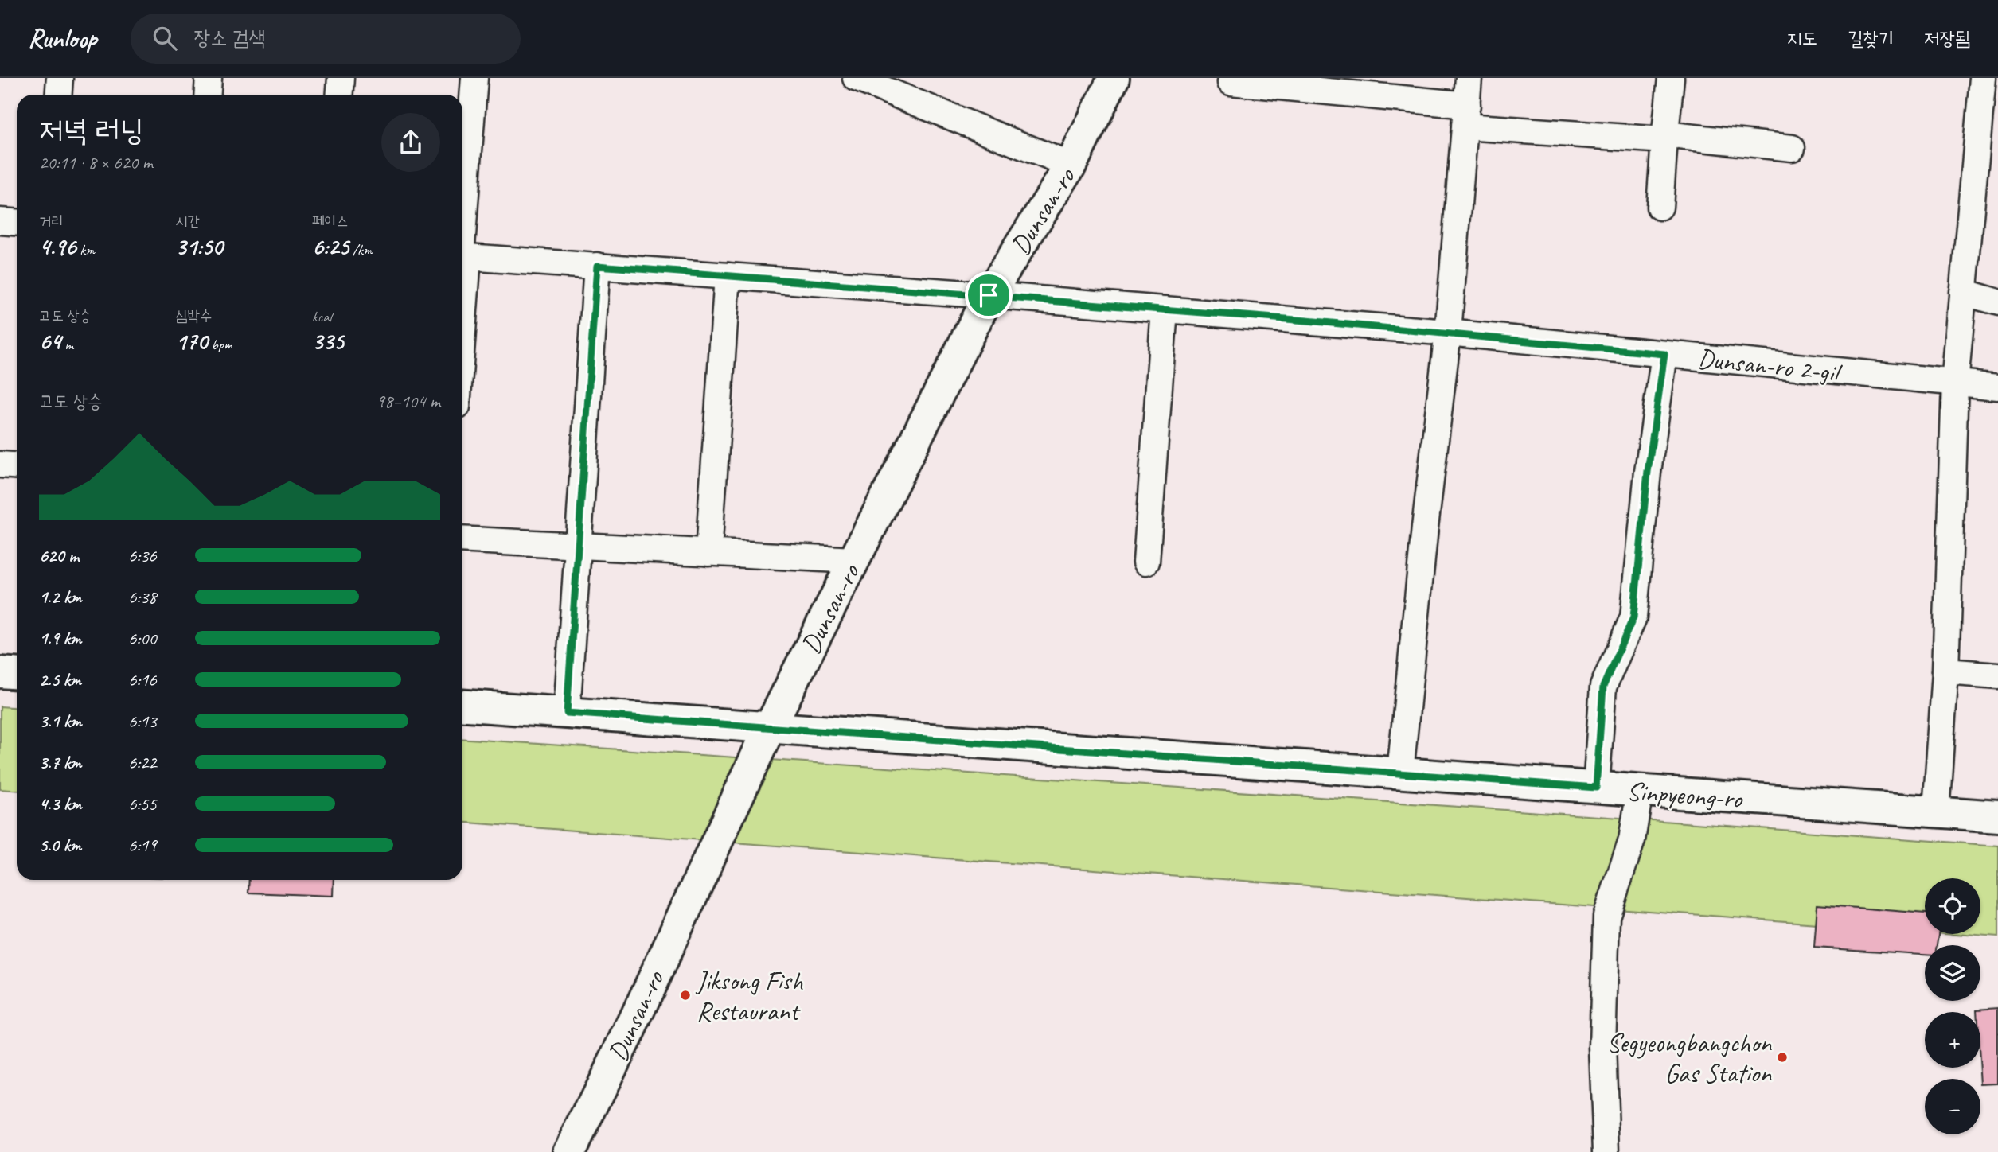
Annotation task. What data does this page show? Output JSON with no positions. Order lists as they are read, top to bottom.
{
  "streets": {
    "street": ["Dunsan-ro", "Dunsan-ro 2-gil", "Sinpyeong-ro"]
  },
  "crossings": [
    ["Dunsan-ro", "Dunsan-ro 2-gil"],
    ["Dunsan-ro", "Sinpyeong-ro"]
  ],
  "places": ["Jiksong Fish Restaurant", "Segyeongbangchon Gas Station"],
  "page": {
    "header": "Runloop",
    "search": "장소 검색",
    "nav": ["지도", "길찾기", "저장됨"],
    "heading": ["저녁 러닝", "20:11 · 8 × 620 m"],
    "stats": [
      ["거리", "4.96 km"],
      ["시간", "31:50"],
      ["페이스", "6:25 /km"],
      ["고도 상승", "64 m"],
      ["심박수", "170 bpm"],
      ["kcal", "335"]
    ],
    "chart": ["고도 상승", "98–104 m"],
    "list": [
      {
        "name": "620 m",
        "note": "6:36"
      },
      {
        "name": "1.2 km",
        "note": "6:38"
      },
      {
        "name": "1.9 km",
        "note": "6:00"
      },
      {
        "name": "2.5 km",
        "note": "6:16"
      },
      {
        "name": "3.1 km",
        "note": "6:13"
      },
      {
        "name": "3.7 km",
        "note": "6:22"
      },
      {
        "name": "4.3 km",
        "note": "6:55"
      },
      {
        "name": "5.0 km",
        "note": "6:19"
      }
    ],
    "map_buttons": ["+", "−"]
  }
}
